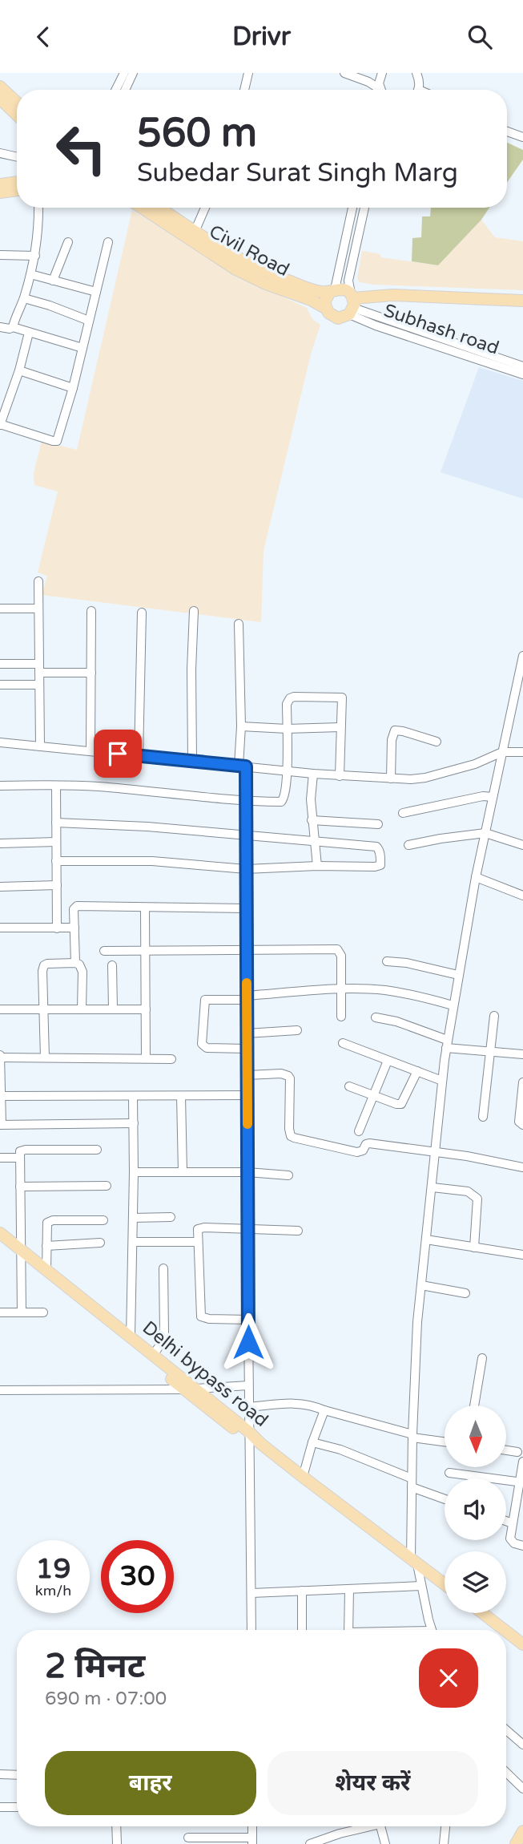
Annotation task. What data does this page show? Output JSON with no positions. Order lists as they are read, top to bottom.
{
  "streets": {
    "main road": ["Civil Road", "Delhi bypass road"],
    "street": ["Subhash road"]
  },
  "crossings": [
    ["Civil Road", "Subhash road"]
  ],
  "north": "bottom",
  "page": {
    "header": "Drivr",
    "turn": ["560 m", "Subedar Surat Singh Marg"],
    "speed": "19 km/h",
    "limit": "30",
    "heading": ["2 मिनट", "690 m · 07:00"],
    "buttons": ["बाहर", "शेयर करें"]
  }
}
